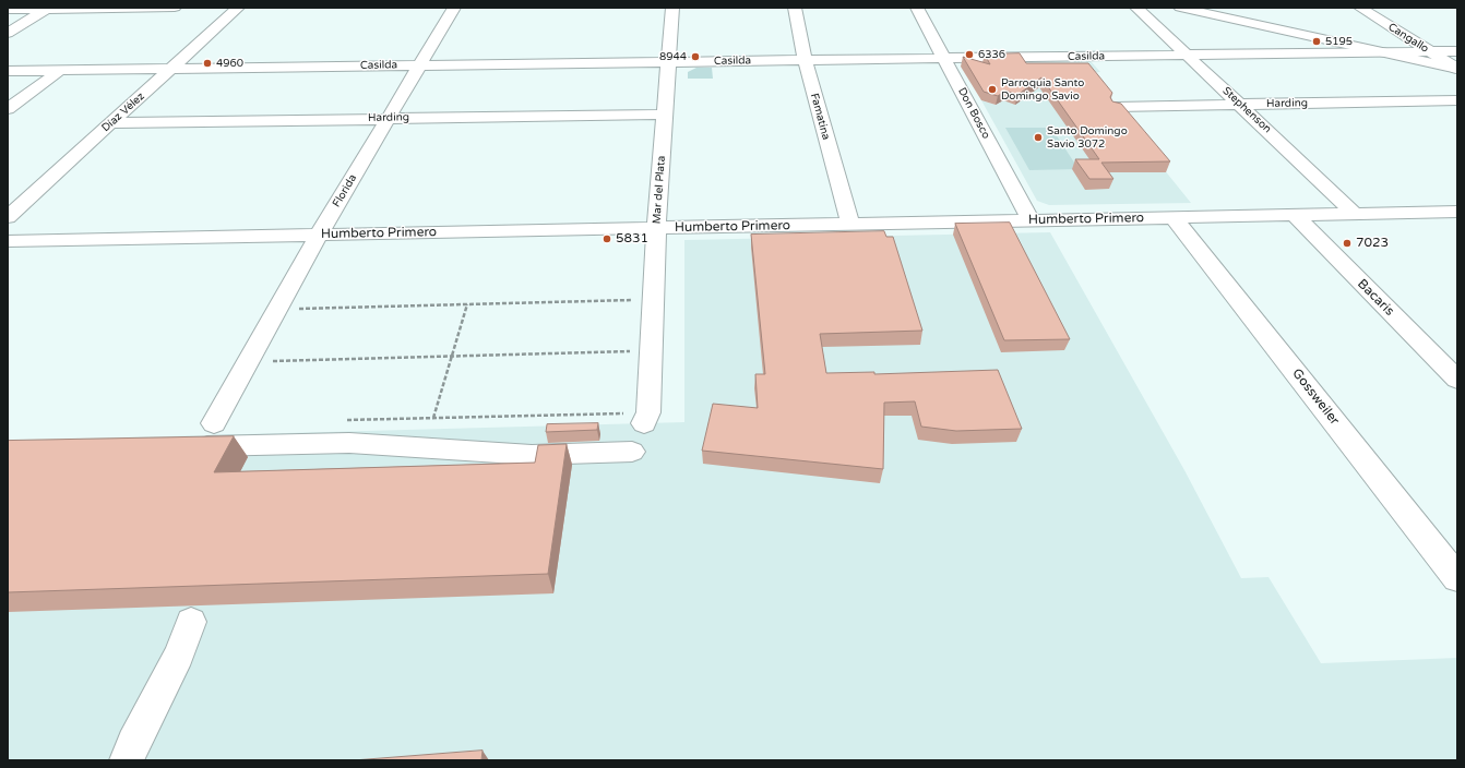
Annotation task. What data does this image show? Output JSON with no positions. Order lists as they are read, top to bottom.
{
  "streets": {
    "street": [
      "Cangallo",
      "Casilda",
      "Harding",
      "Stephenson",
      "Díaz Vélez",
      "Don Bosco",
      "Famatina",
      "Mar del Plata",
      "Florida",
      "Humberto Primero",
      "Bacaris",
      "Gossweiler"
    ]
  },
  "crossings": [
    ["Casilda", "Stephenson"],
    ["Casilda", "Díaz Vélez"],
    ["Casilda", "Don Bosco"],
    ["Casilda", "Famatina"],
    ["Casilda", "Mar del Plata"],
    ["Casilda", "Florida"],
    ["Harding", "Stephenson"],
    ["Harding", "Díaz Vélez"],
    ["Harding", "Mar del Plata"],
    ["Harding", "Florida"],
    ["Stephenson", "Humberto Primero"],
    ["Don Bosco", "Humberto Primero"],
    ["Famatina", "Humberto Primero"],
    ["Mar del Plata", "Humberto Primero"],
    ["Florida", "Humberto Primero"],
    ["Humberto Primero", "Bacaris"],
    ["Humberto Primero", "Gossweiler"]
  ],
  "places": [
    "5195",
    "6336",
    "8944",
    "4960",
    "Parroquia Santo Domingo Savio",
    "Santo Domingo Savio 3072",
    "5831",
    "7023"
  ]
}
